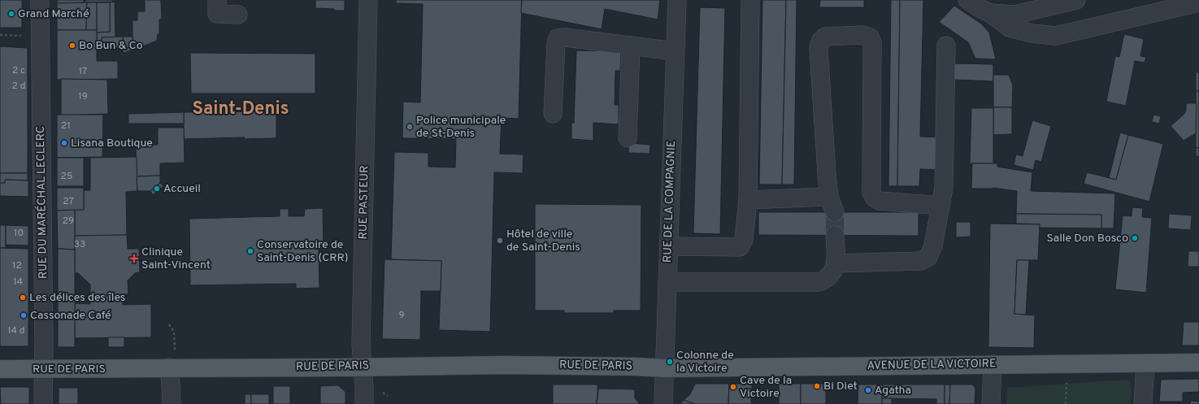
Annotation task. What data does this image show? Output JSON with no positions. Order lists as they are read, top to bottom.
{
  "streets": {
    "main road": ["AVENUE DE LA VICTOIRE", "RUE DE PARIS"],
    "street": ["RUE DE LA COMPAGNIE", "RUE DU MARÉCHAL LECLERC", "RUE PASTEUR"]
  },
  "crossings": [
    ["RUE DE LA COMPAGNIE", "AVENUE DE LA VICTOIRE"],
    ["RUE DE LA COMPAGNIE", "RUE DE PARIS"],
    ["RUE DU MARÉCHAL LECLERC", "RUE DE PARIS"],
    ["RUE PASTEUR", "RUE DE PARIS"],
    ["AVENUE DE LA VICTOIRE", "RUE DE PARIS"]
  ],
  "districts": ["Saint-Denis"],
  "places": {
    "other": [
      "Grand Marché",
      "Bo Bun & Co",
      "Police municipale de St-Denis",
      "Lisana Boutique",
      "Accueil",
      "Salle Don Bosco",
      "Hôtel de ville de Saint-Denis",
      "Conservatoire de Saint-Denis (CRR)",
      "Les délices des îles",
      "Cassonade Café",
      "Colonne de la Victoire",
      "Bi Diet",
      "Cave de la Victoire",
      "Agatha"
    ],
    "health": ["Clinique Saint-Vincent"]
  },
  "house_numbers": [
    "2 c",
    "17",
    "2 d",
    "19",
    "21",
    "25",
    "27",
    "29",
    "10",
    "33",
    "12",
    "14",
    "9",
    "14 d"
  ]
}
